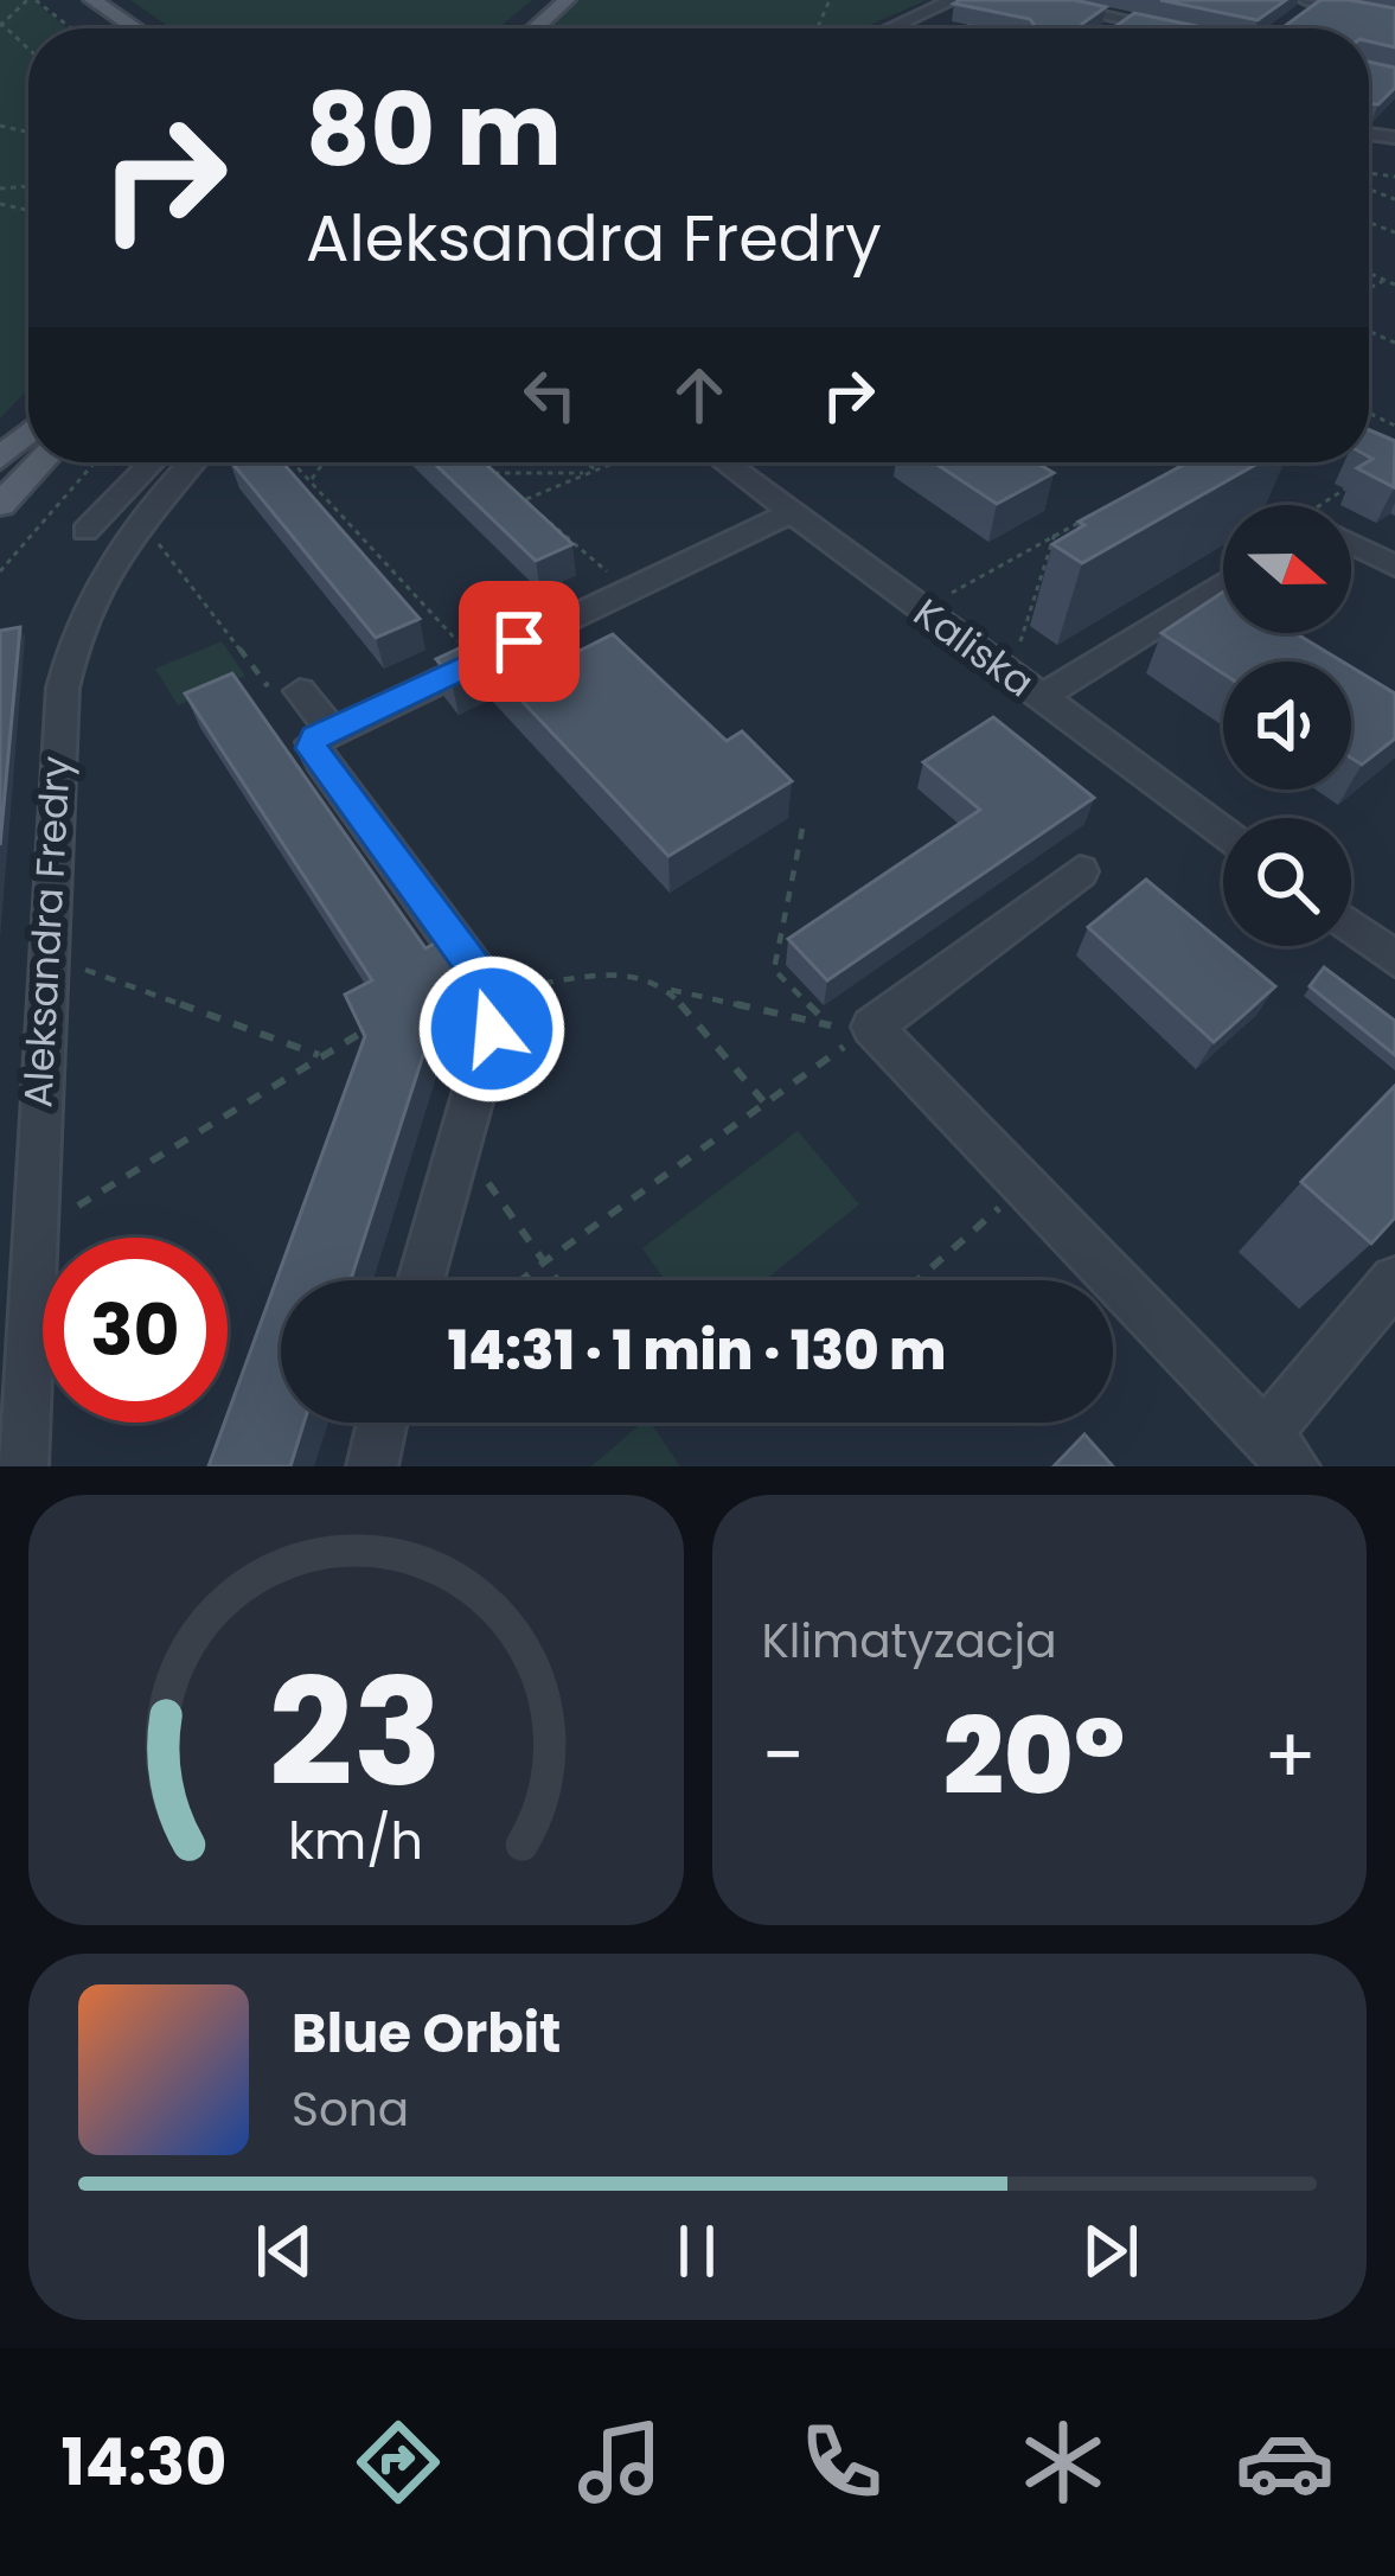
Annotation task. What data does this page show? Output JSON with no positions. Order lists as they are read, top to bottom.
{
  "streets": {
    "street": ["Kaliska", "Aleksandra Fredry"]
  },
  "north": "right",
  "page": {
    "turn": ["80 m", "Aleksandra Fredry"],
    "limit": "30",
    "trip": "14:31 · 1 min · 130 m",
    "tile": "Klimatyzacja",
    "heat": ["−", "20°", "+"],
    "song": ["Blue Orbit", "Sona"],
    "tabs": "14:30",
    "gauge": ["23", "km/h"]
  }
}
